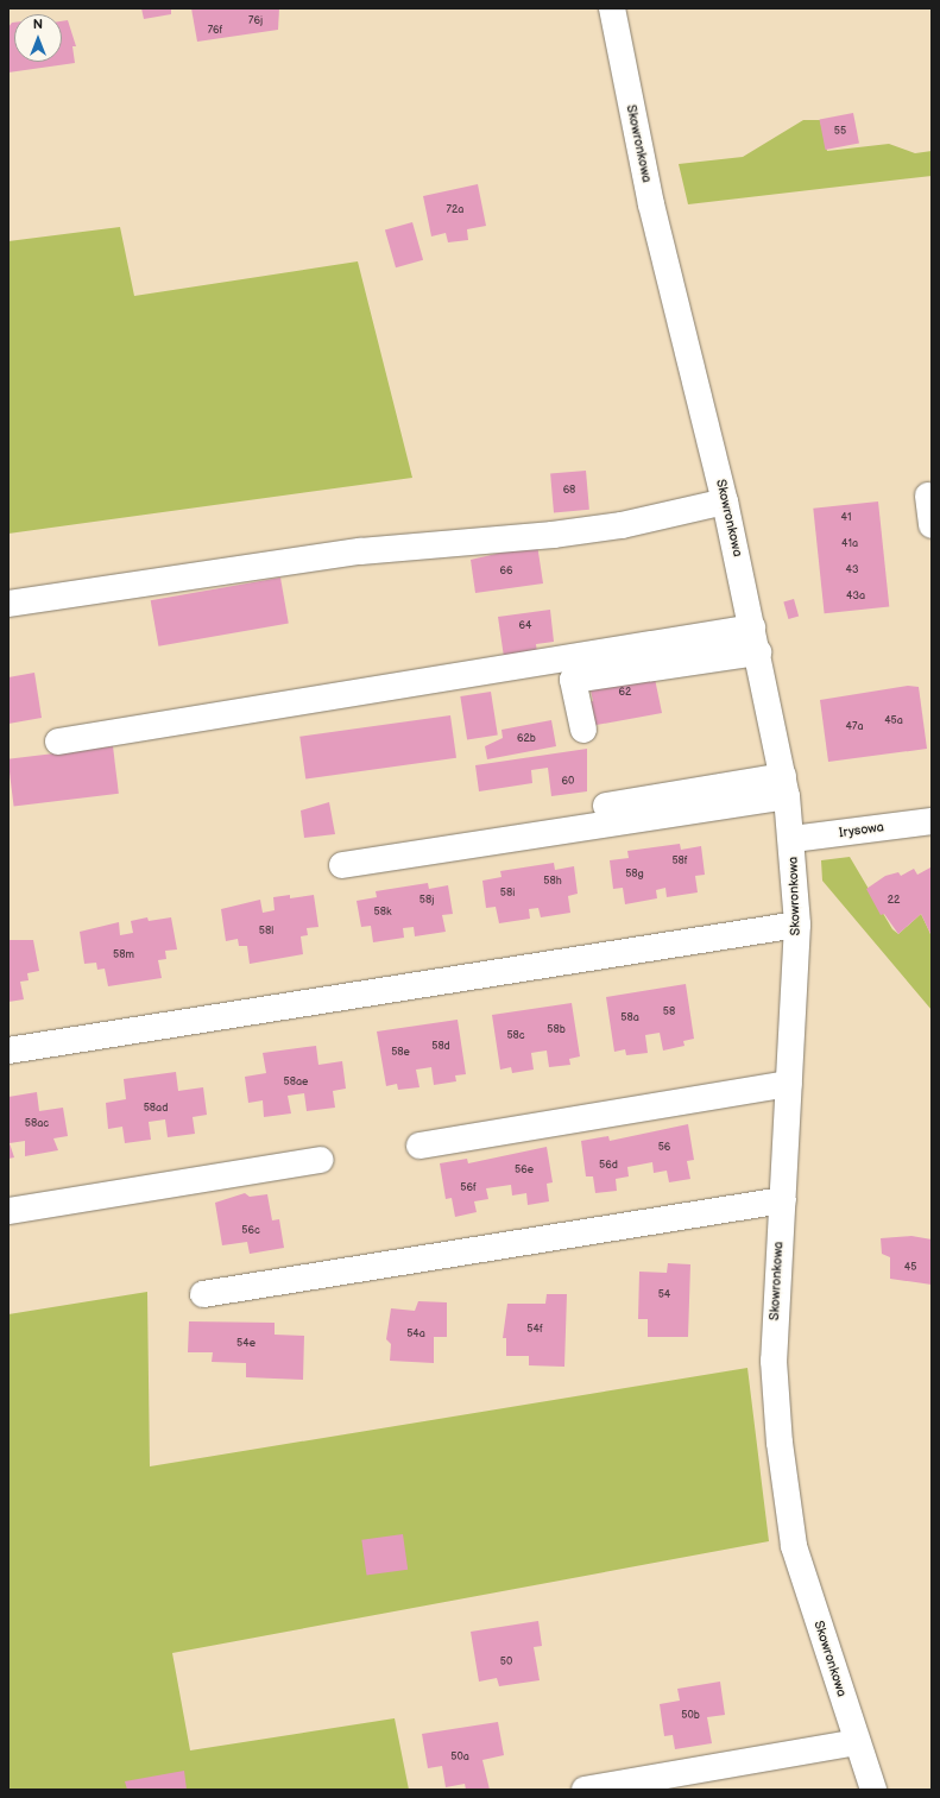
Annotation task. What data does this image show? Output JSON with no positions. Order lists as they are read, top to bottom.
{
  "streets": {
    "street": ["Skowronkowa", "Irysowa"]
  },
  "crossings": [
    ["Skowronkowa", "Irysowa"]
  ],
  "house_numbers": [
    "76j",
    "76f",
    "55",
    "72a",
    "68",
    "41",
    "41a",
    "43",
    "66",
    "43a",
    "64",
    "62",
    "45a",
    "47a",
    "62b",
    "60",
    "58f",
    "58g",
    "58h",
    "58i",
    "58j",
    "22",
    "58k",
    "58l",
    "58m",
    "58",
    "58a",
    "58b",
    "58c",
    "58d",
    "58e",
    "58ae",
    "58ad",
    "58ac",
    "56",
    "56d",
    "56e",
    "56f",
    "56c",
    "45",
    "54",
    "54f",
    "54a",
    "54e",
    "50",
    "50b",
    "50a"
  ],
  "north": "top"
}
